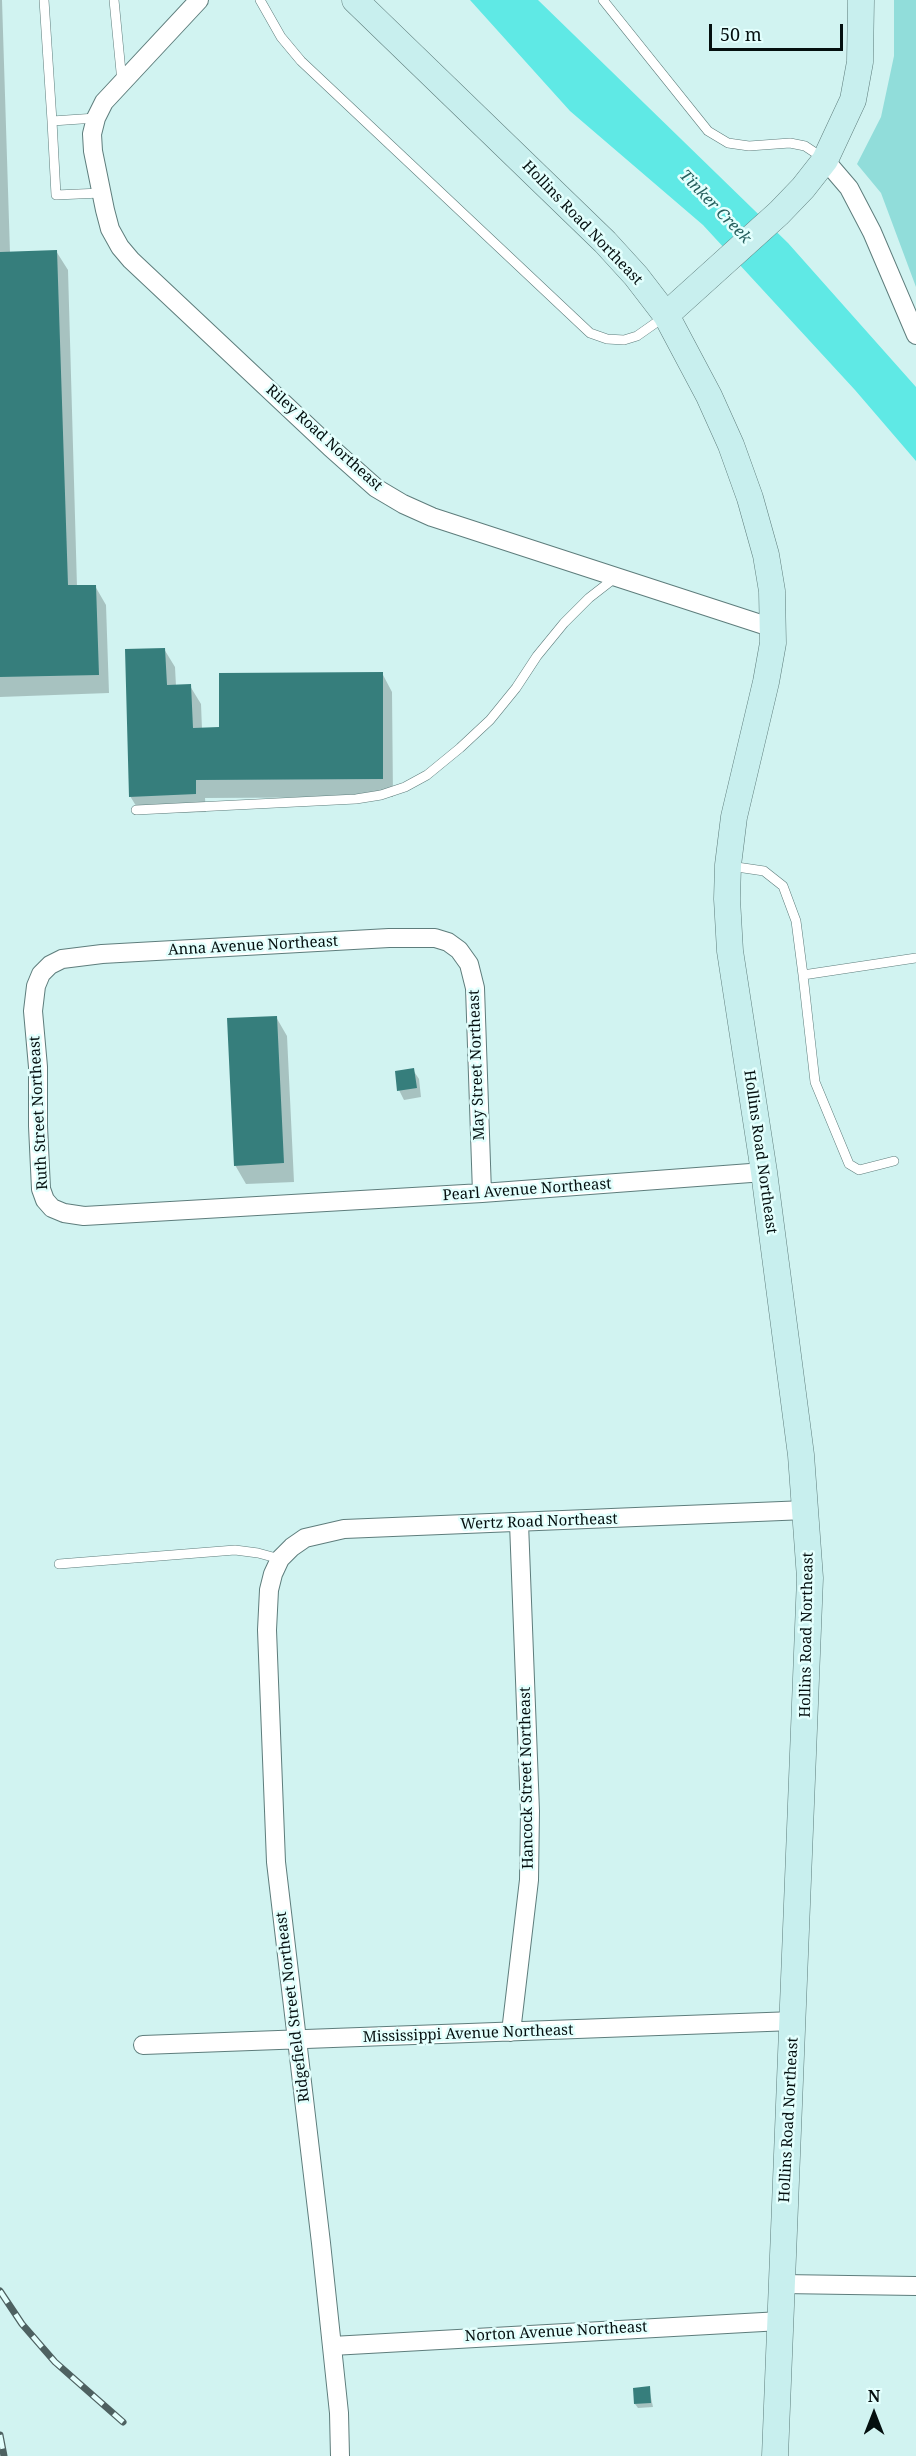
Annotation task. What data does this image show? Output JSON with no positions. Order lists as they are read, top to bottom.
{
  "streets": {
    "main road": ["Hollins Road Northeast"],
    "street": [
      "Riley Road Northeast",
      "Anna Avenue Northeast",
      "May Street Northeast",
      "Ruth Street Northeast",
      "Pearl Avenue Northeast",
      "Wertz Road Northeast",
      "Hancock Street Northeast",
      "Ridgefield Street Northeast",
      "Mississippi Avenue Northeast",
      "Norton Avenue Northeast"
    ]
  },
  "crossings": [
    ["Hollins Road Northeast", "Riley Road Northeast"],
    ["Hollins Road Northeast", "Pearl Avenue Northeast"],
    ["Hollins Road Northeast", "Wertz Road Northeast"],
    ["Hollins Road Northeast", "Mississippi Avenue Northeast"],
    ["Hollins Road Northeast", "Norton Avenue Northeast"],
    ["Anna Avenue Northeast", "May Street Northeast"],
    ["Anna Avenue Northeast", "Ruth Street Northeast"],
    ["May Street Northeast", "Pearl Avenue Northeast"],
    ["Ruth Street Northeast", "Pearl Avenue Northeast"],
    ["Wertz Road Northeast", "Hancock Street Northeast"],
    ["Wertz Road Northeast", "Ridgefield Street Northeast"],
    ["Hancock Street Northeast", "Mississippi Avenue Northeast"],
    ["Ridgefield Street Northeast", "Mississippi Avenue Northeast"],
    ["Ridgefield Street Northeast", "Norton Avenue Northeast"]
  ],
  "water": ["Tinker Creek"],
  "scale_bar": "50 m",
  "north": "top"
}
